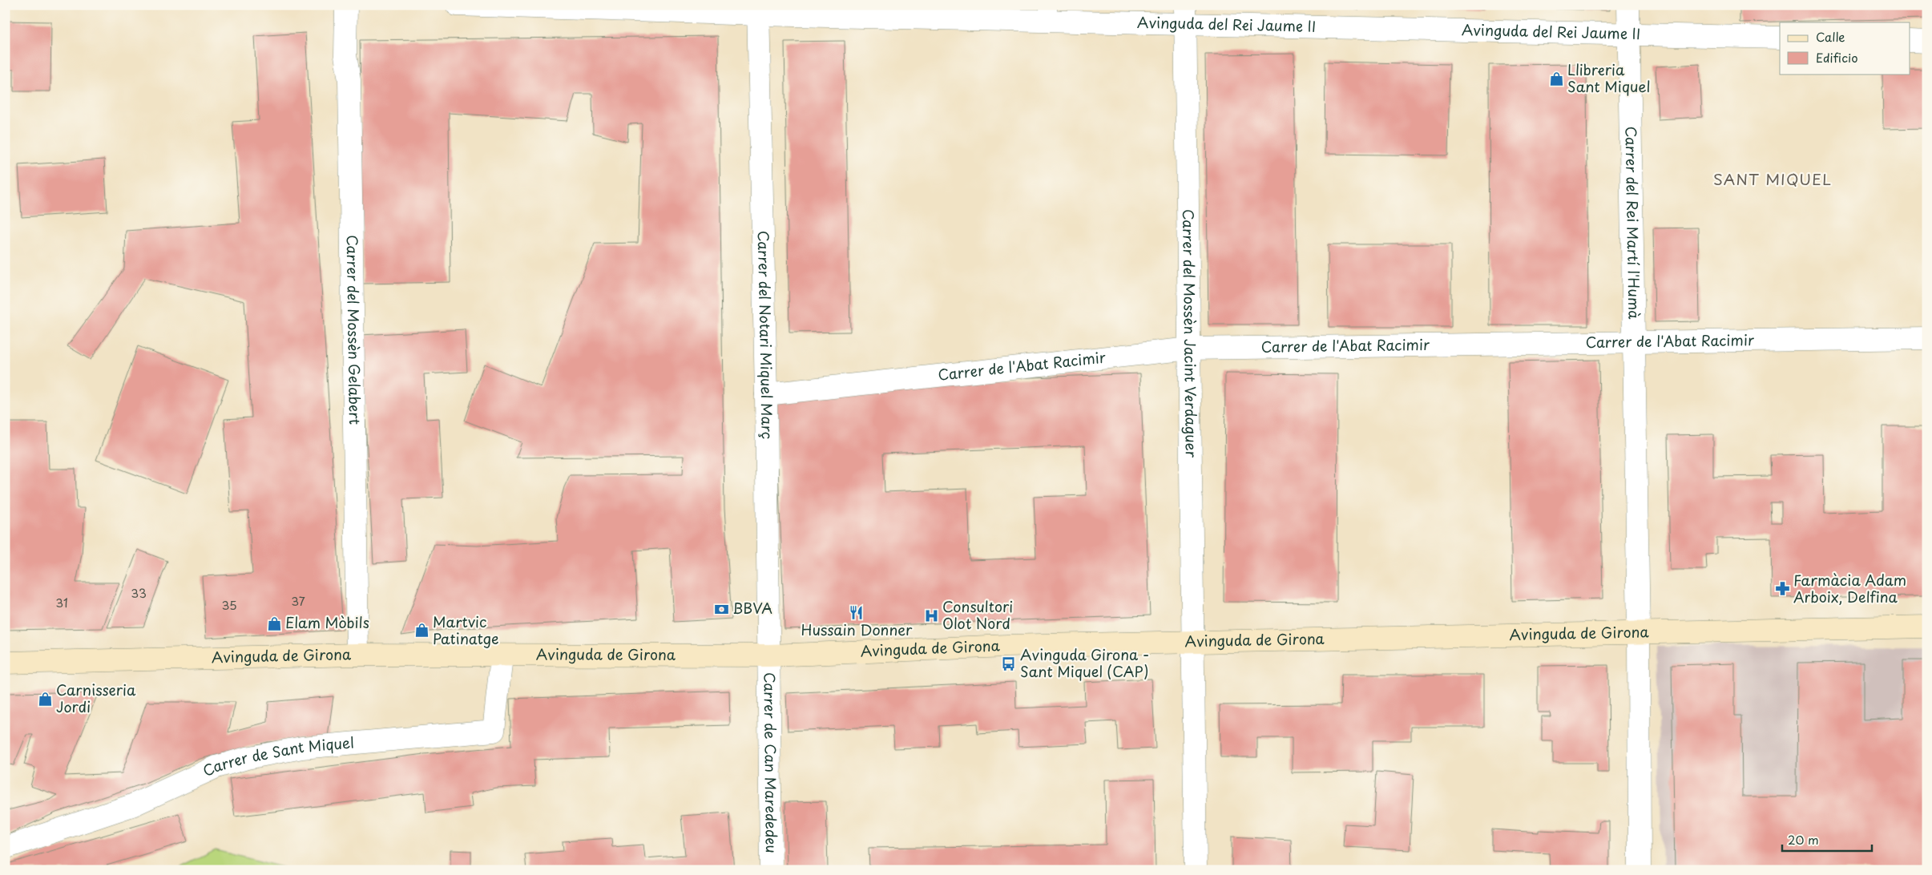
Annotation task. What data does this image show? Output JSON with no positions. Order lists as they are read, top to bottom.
{
  "streets": {
    "main road": ["Avinguda de Girona"],
    "street": [
      "Avinguda del Rei Jaume II",
      "Carrer del Rei Martí l'Humà",
      "Carrer del Mossèn Gelabert",
      "Carrer del Mossèn Jacint Verdaguer",
      "Carrer del Notari Miquel Març",
      "Carrer de l'Abat Racimir",
      "Carrer de Sant Miquel",
      "Carrer de Can Marededeu"
    ]
  },
  "crossings": [
    ["Avinguda del Rei Jaume II", "Carrer del Rei Martí l'Humà"],
    ["Avinguda del Rei Jaume II", "Carrer del Mossèn Jacint Verdaguer"],
    ["Avinguda del Rei Jaume II", "Carrer del Notari Miquel Març"],
    ["Carrer del Rei Martí l'Humà", "Carrer de l'Abat Racimir"],
    ["Carrer del Rei Martí l'Humà", "Avinguda de Girona"],
    ["Carrer del Mossèn Gelabert", "Avinguda de Girona"],
    ["Carrer del Mossèn Jacint Verdaguer", "Carrer de l'Abat Racimir"],
    ["Carrer del Mossèn Jacint Verdaguer", "Avinguda de Girona"],
    ["Carrer del Notari Miquel Març", "Carrer de l'Abat Racimir"],
    ["Carrer del Notari Miquel Març", "Avinguda de Girona"],
    ["Carrer del Notari Miquel Març", "Carrer de Can Marededeu"],
    ["Avinguda de Girona", "Carrer de Sant Miquel"],
    ["Avinguda de Girona", "Carrer de Can Marededeu"]
  ],
  "districts": ["SANT MIQUEL"],
  "places": {
    "shop": [
      "Llibreria Sant Miquel",
      "Elam Mòbils",
      "Martvic Patinatge",
      "Carnisseria Jordi"
    ],
    "pharmacy": ["Farmàcia Adam Arboix, Delfina"],
    "bank": ["BBVA"],
    "restaurant": ["Hussain Donner"],
    "hospital": ["Consultori Olot Nord"],
    "bus stop": ["Avinguda Girona - Sant Miquel (CAP)"]
  },
  "house_numbers": [
    "33",
    "37",
    "31",
    "35"
  ],
  "legend": ["Calle", "Edificio"],
  "scale_bar": "20 m"
}
